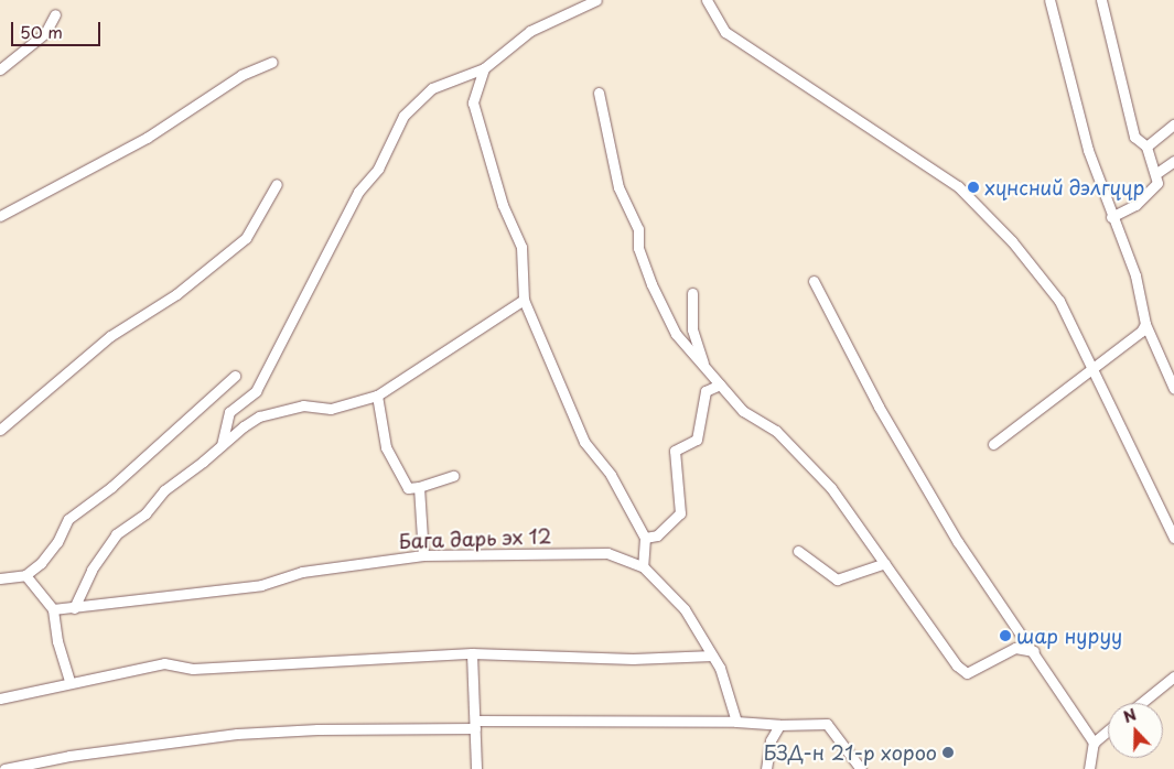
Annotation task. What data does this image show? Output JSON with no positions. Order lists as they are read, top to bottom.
{
  "streets": {
    "street": ["Бага дарь эх 12"]
  },
  "places": ["хүнсний дэлгүүр", "шар нуруу", "БЗД-н 21-р хороо"],
  "scale_bar": "50 m",
  "north": "top"
}
